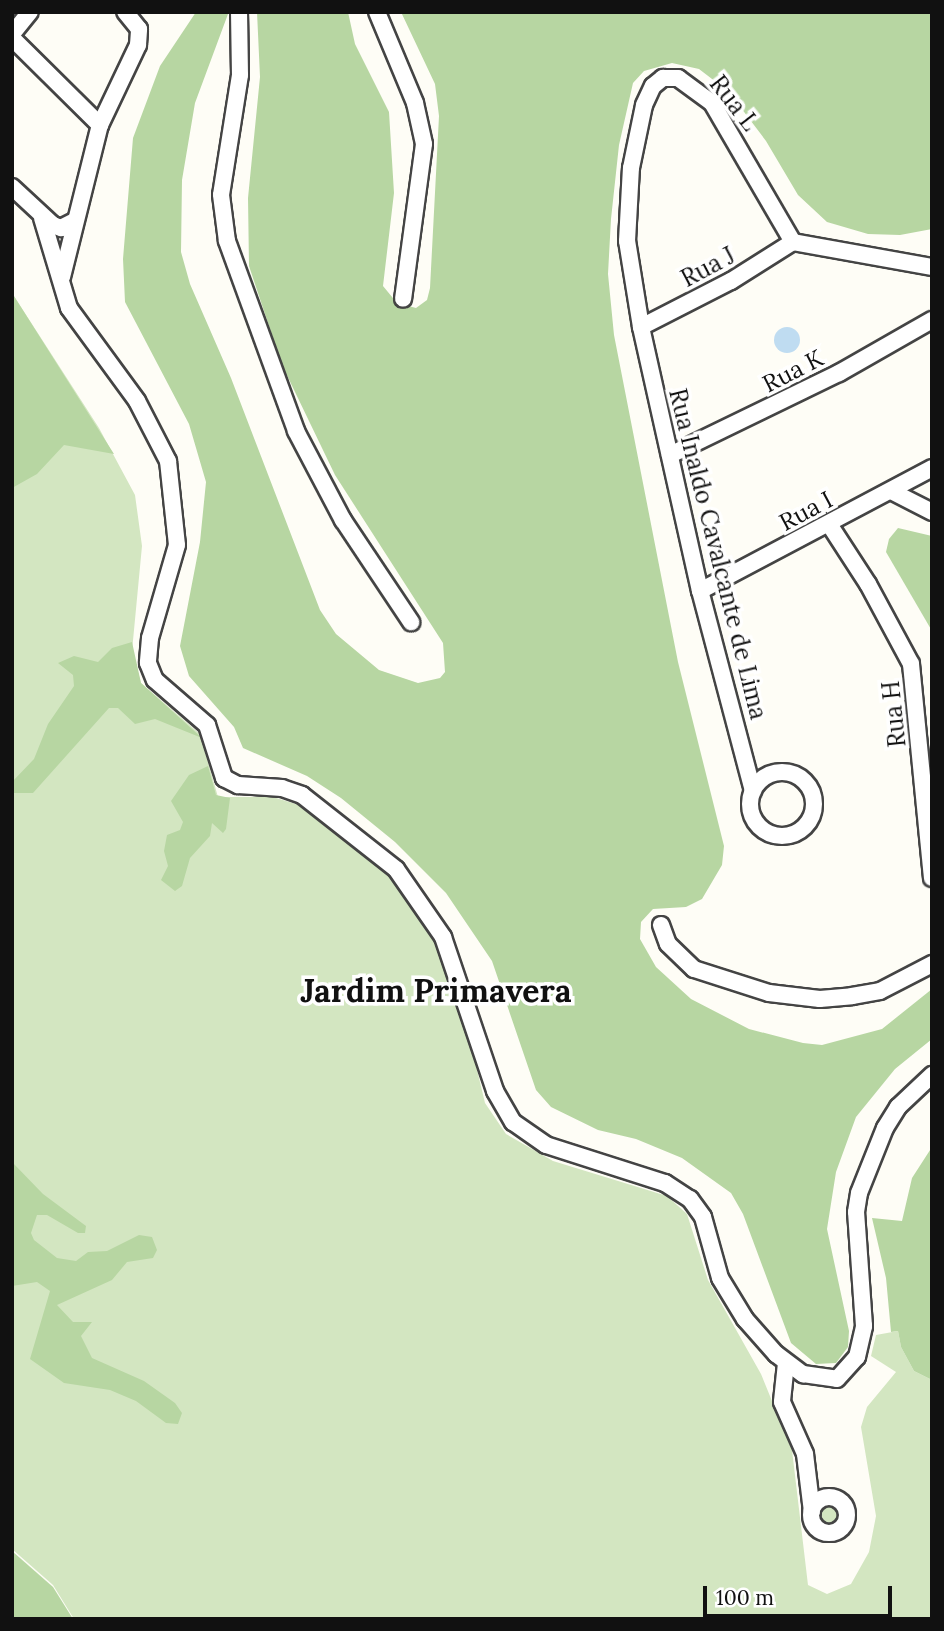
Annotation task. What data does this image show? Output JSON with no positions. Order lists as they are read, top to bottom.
{
  "streets": {
    "street": [
      "Rua L",
      "Rua J",
      "Rua K",
      "Rua I",
      "Rua Inaldo Cavalcante de Lima",
      "Rua H"
    ]
  },
  "crossings": [
    ["Rua L", "Rua J"],
    ["Rua L", "Rua Inaldo Cavalcante de Lima"],
    ["Rua J", "Rua Inaldo Cavalcante de Lima"],
    ["Rua K", "Rua Inaldo Cavalcante de Lima"],
    ["Rua I", "Rua Inaldo Cavalcante de Lima"],
    ["Rua I", "Rua H"]
  ],
  "districts": ["Jardim Primavera"],
  "scale_bar": "100 m"
}
